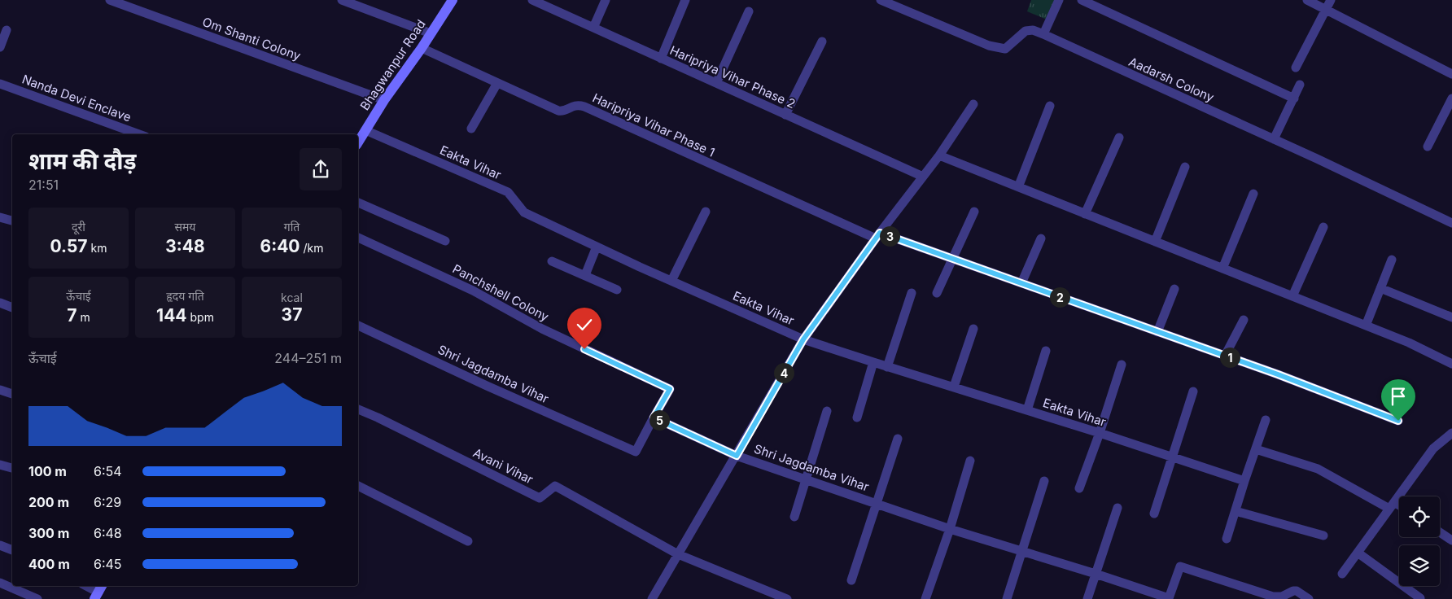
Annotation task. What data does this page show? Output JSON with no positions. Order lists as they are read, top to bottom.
{
  "streets": {
    "street": [
      "Om Shanti Colony",
      "Bhagwanpur Road",
      "Haripriya Vihar Phase 2",
      "Aadarsh Colony",
      "Nanda Devi Enclave",
      "Haripriya Vihar Phase 1",
      "Eakta Vihar",
      "Panchshell Colony",
      "Shri Jagdamba Vihar",
      "Avani Vihar"
    ]
  },
  "crossings": [
    ["Om Shanti Colony", "Bhagwanpur Road"],
    ["Bhagwanpur Road", "Haripriya Vihar Phase 1"],
    ["Bhagwanpur Road", "Eakta Vihar"],
    ["Panchshell Colony", "Shri Jagdamba Vihar"]
  ],
  "page": {
    "heading": ["शाम की दौड़", "21:51"],
    "stats": [
      ["दूरी", "0.57 km"],
      ["समय", "3:48"],
      ["गति", "6:40 /km"],
      ["ऊँचाई", "7 m"],
      ["हृदय गति", "144 bpm"],
      ["kcal", "37"]
    ],
    "pins": [
      "3",
      "2",
      "1",
      "4",
      "5"
    ],
    "chart": ["ऊँचाई", "244–251 m"],
    "list": [
      {
        "name": "100 m",
        "note": "6:54"
      },
      {
        "name": "200 m",
        "note": "6:29"
      },
      {
        "name": "300 m",
        "note": "6:48"
      },
      {
        "name": "400 m",
        "note": "6:45"
      }
    ]
  }
}
